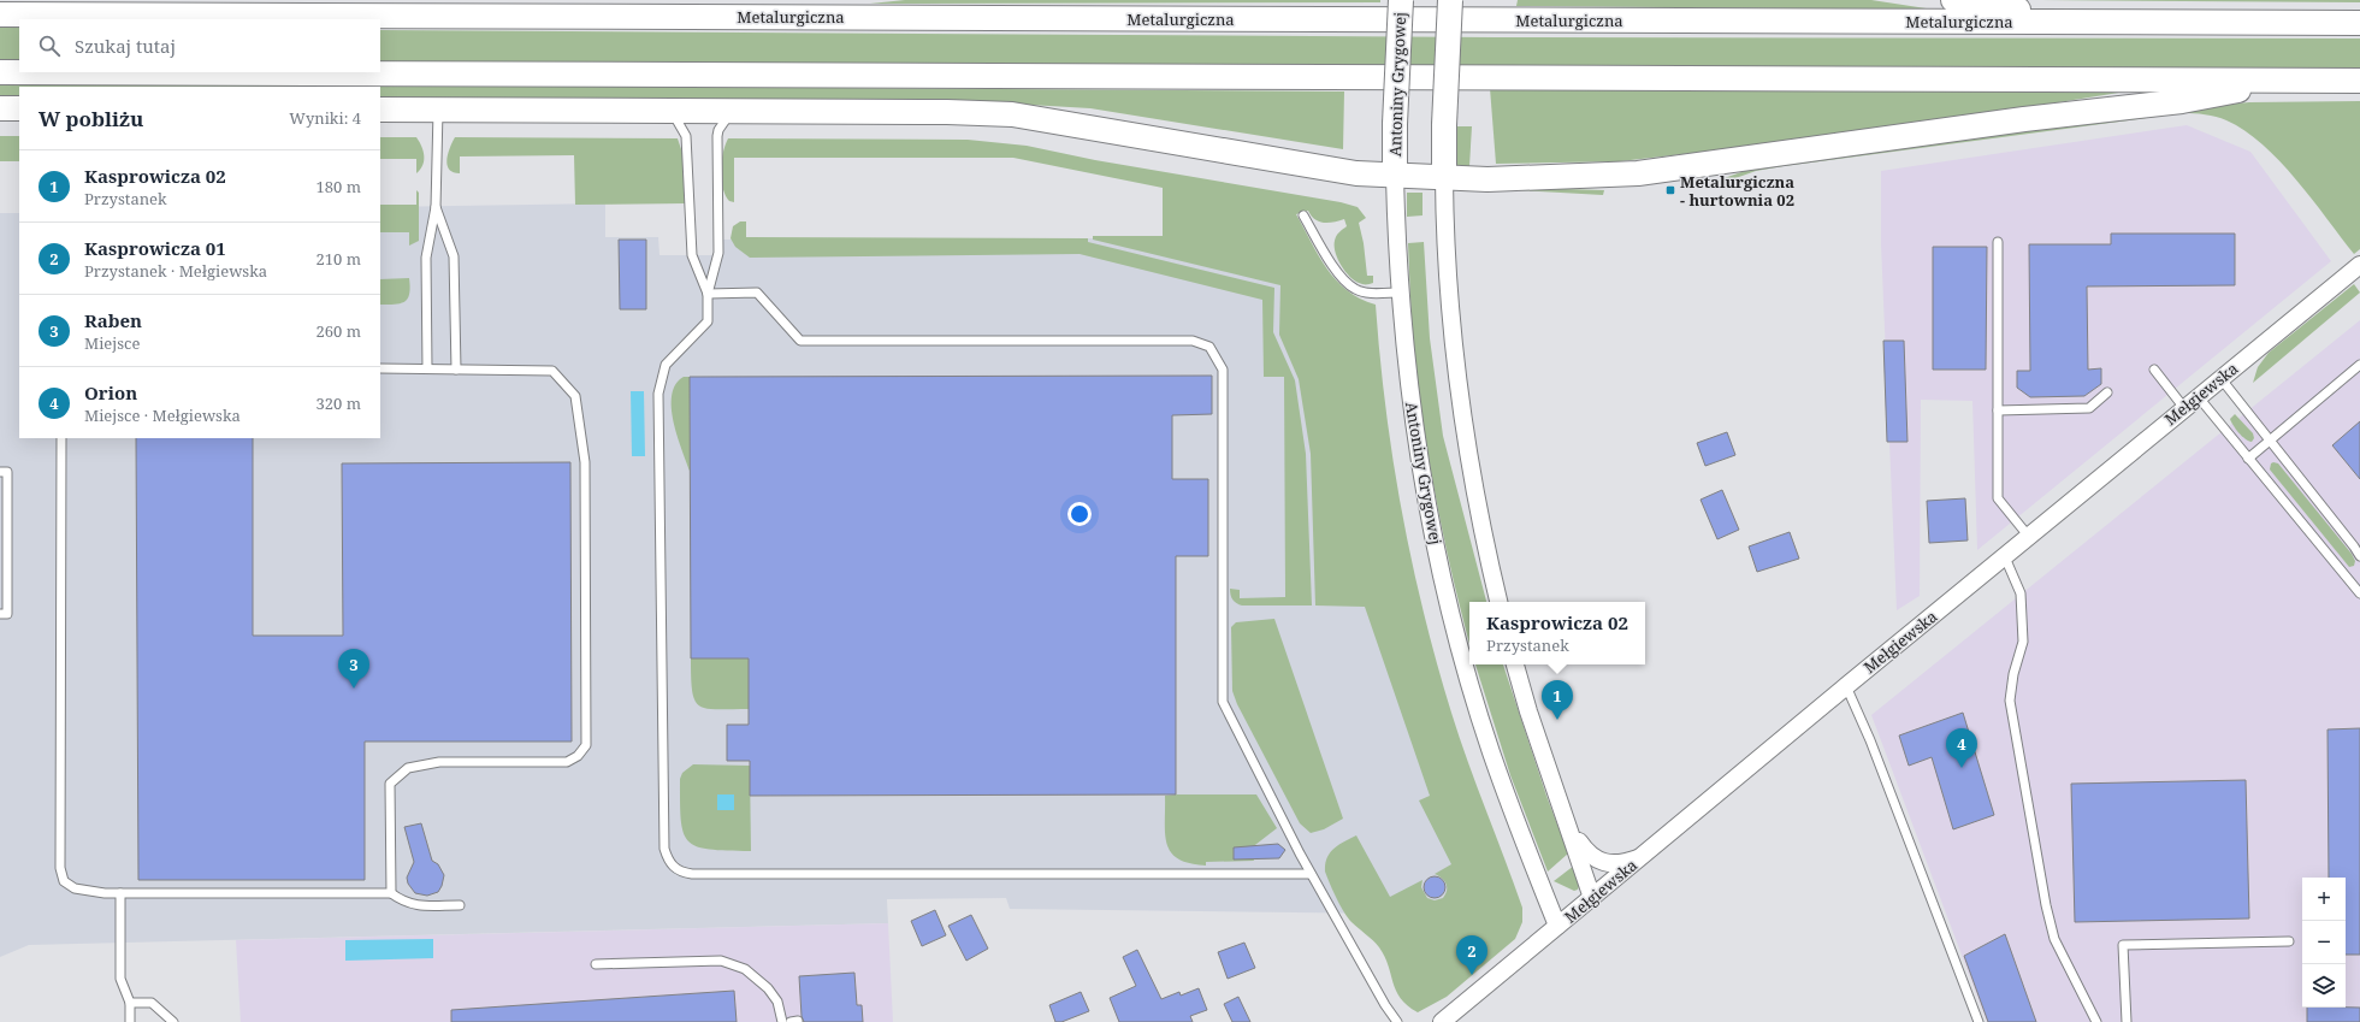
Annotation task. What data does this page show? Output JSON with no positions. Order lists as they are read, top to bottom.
{
  "streets": {
    "main road": ["Metalurgiczna", "Antoniny Grygowej"],
    "street": ["Mełgiewska"]
  },
  "crossings": [
    ["Antoniny Grygowej", "Mełgiewska"]
  ],
  "places": {
    "transit": ["Metalurgiczna - hurtownia 02"]
  },
  "page": {
    "search": "Szukaj tutaj",
    "heading": ["W pobliżu", "Wyniki: 4"],
    "list": [
      {
        "mark": "1",
        "name": "Kasprowicza 02",
        "note": "Przystanek",
        "value": "180 m"
      },
      {
        "mark": "2",
        "name": "Kasprowicza 01",
        "note": "Przystanek · Mełgiewska",
        "value": "210 m"
      },
      {
        "mark": "3",
        "name": "Raben",
        "note": "Miejsce",
        "value": "260 m"
      },
      {
        "mark": "4",
        "name": "Orion",
        "note": "Miejsce · Mełgiewska",
        "value": "320 m"
      }
    ],
    "popup": ["Kasprowicza 02", "Przystanek"],
    "pins": [
      "3",
      "1",
      "4",
      "2"
    ],
    "map_buttons": ["+", "−"]
  }
}
